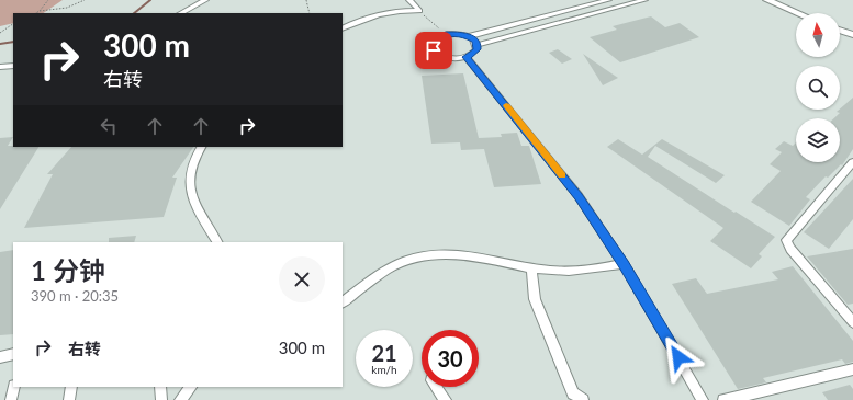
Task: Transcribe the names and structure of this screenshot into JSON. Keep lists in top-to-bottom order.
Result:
{
  "north": "top",
  "page": {
    "turn": ["300 m", "右转"],
    "heading": ["1 分钟", "390 m · 20:35"],
    "list": [
      {
        "name": "右转",
        "value": "300 m"
      }
    ],
    "speed": "21 km/h",
    "limit": "30"
  }
}
